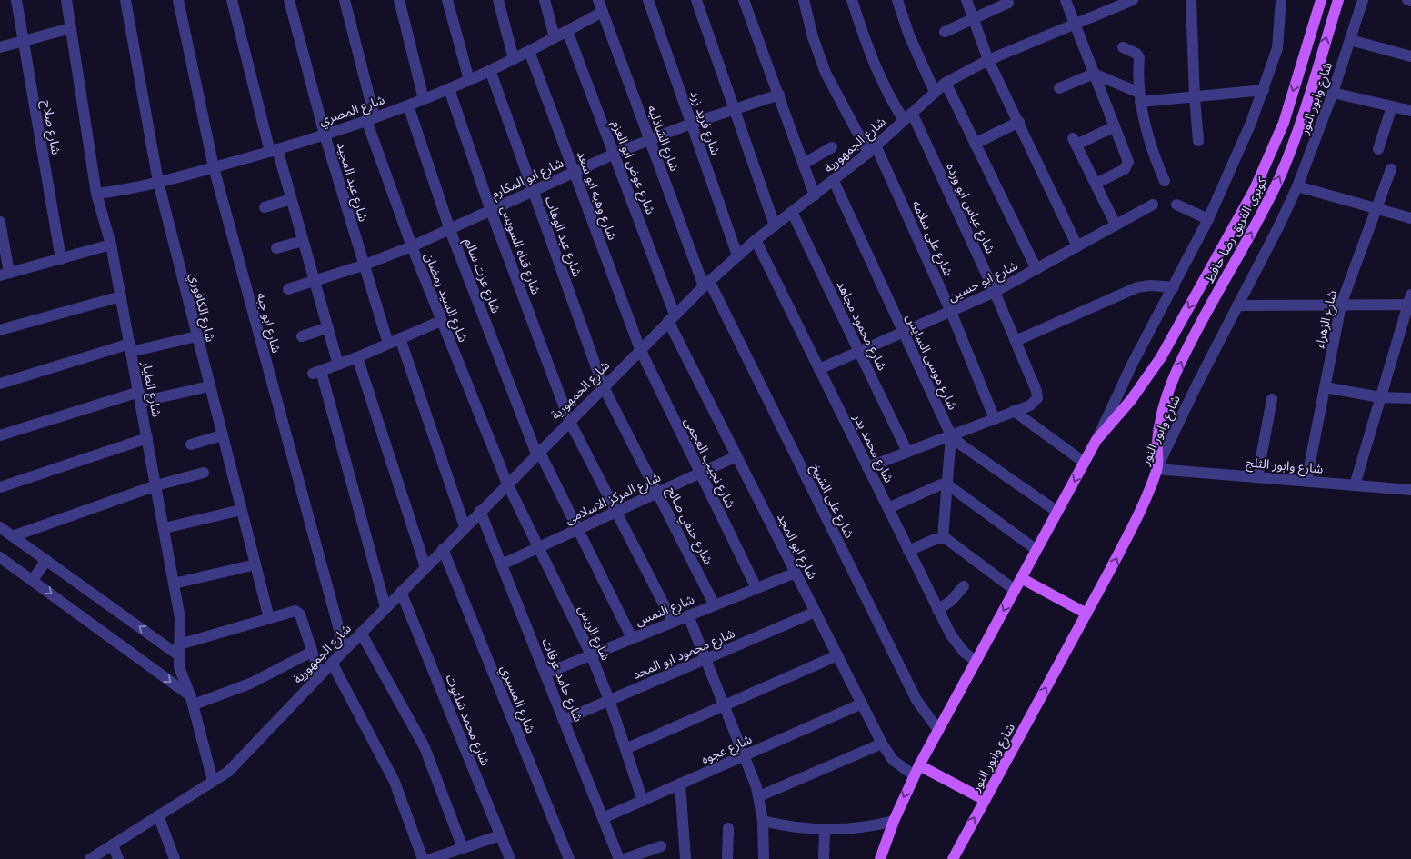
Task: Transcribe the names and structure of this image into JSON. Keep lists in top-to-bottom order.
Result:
{
  "streets": {
    "main road": ["شارع وابور النور", "كوبرى الفريق رضا حافظ"],
    "street": [
      "شارع المصري",
      "شارع فريد زرد",
      "شارع صلاح",
      "شارع الشاذليه",
      "شارع الجمهورية",
      "شارع عوض ابو العزم",
      "شارع ابو المكارم",
      "شارع عبد المجيد",
      "شارع وهبه ابو سعد",
      "شارع عباس ابو ورده",
      "شارع عبد الوهاب",
      "شارع على سلامه",
      "شارع قناه السويس",
      "شارع عزت سالم",
      "شارع ابو حسين",
      "شارع السيد رمضان",
      "شارع الكافوري",
      "شارع الزهراء",
      "شارع ابو جبه",
      "شارع محمود مجاهد",
      "شارع موسى السايس",
      "شارع الطيار",
      "شارع محمد بدر",
      "شارع نجيب العجمى",
      "شارع وابور الثلج",
      "شارع المركز الاسلامى",
      "شارع على الشيخ",
      "شارع حنفي صالح",
      "شارع ابو المجد",
      "شارع النمس",
      "شارع الريس",
      "شارع محمود ابو المجد",
      "شارع حامد عرفات",
      "شارع المسيري",
      "شارع محمد شلتوت",
      "شارع عجوه"
    ]
  },
  "crossings": [
    ["شارع وابور النور", "كوبرى الفريق رضا حافظ"],
    ["شارع وابور النور", "شارع وابور الثلج"],
    ["شارع المصري", "شارع الشاذليه"],
    ["شارع المصري", "شارع عوض ابو العزم"],
    ["شارع المصري", "شارع عبد المجيد"],
    ["شارع المصري", "شارع وهبه ابو سعد"],
    ["شارع المصري", "شارع عبد الوهاب"],
    ["شارع المصري", "شارع قناه السويس"],
    ["شارع المصري", "شارع عزت سالم"],
    ["شارع المصري", "شارع السيد رمضان"],
    ["شارع المصري", "شارع الكافوري"],
    ["شارع المصري", "شارع ابو جبه"],
    ["شارع المصري", "شارع الطيار"],
    ["شارع فريد زرد", "شارع الجمهورية"],
    ["شارع فريد زرد", "شارع ابو المكارم"],
    ["شارع الشاذليه", "شارع الجمهورية"],
    ["شارع الشاذليه", "شارع ابو المكارم"],
    ["شارع الشاذليه", "شارع على الشيخ"],
    ["شارع الجمهورية", "شارع عوض ابو العزم"],
    ["شارع الجمهورية", "شارع وهبه ابو سعد"],
    ["شارع الجمهورية", "شارع عباس ابو ورده"],
    ["شارع الجمهورية", "شارع عبد الوهاب"],
    ["شارع الجمهورية", "شارع على سلامه"],
    ["شارع الجمهورية", "شارع قناه السويس"],
    ["شارع الجمهورية", "شارع عزت سالم"],
    ["شارع الجمهورية", "شارع السيد رمضان"],
    ["شارع الجمهورية", "شارع ابو جبه"],
    ["شارع الجمهورية", "شارع محمود مجاهد"],
    ["شارع الجمهورية", "شارع موسى السايس"],
    ["شارع الجمهورية", "شارع الطيار"],
    ["شارع الجمهورية", "شارع محمد بدر"],
    ["شارع الجمهورية", "شارع نجيب العجمى"],
    ["شارع الجمهورية", "شارع على الشيخ"],
    ["شارع الجمهورية", "شارع حنفي صالح"],
    ["شارع الجمهورية", "شارع ابو المجد"],
    ["شارع الجمهورية", "شارع الريس"],
    ["شارع الجمهورية", "شارع حامد عرفات"],
    ["شارع الجمهورية", "شارع المسيري"],
    ["شارع الجمهورية", "شارع محمد شلتوت"],
    ["شارع عوض ابو العزم", "شارع ابو المكارم"],
    ["شارع عوض ابو العزم", "شارع ابو المجد"],
    ["شارع ابو المكارم", "شارع عبد المجيد"],
    ["شارع ابو المكارم", "شارع وهبه ابو سعد"],
    ["شارع ابو المكارم", "شارع عبد الوهاب"],
    ["شارع ابو المكارم", "شارع قناه السويس"],
    ["شارع ابو المكارم", "شارع عزت سالم"],
    ["شارع ابو المكارم", "شارع السيد رمضان"],
    ["شارع وهبه ابو سعد", "شارع نجيب العجمى"],
    ["شارع عباس ابو ورده", "شارع ابو حسين"],
    ["كوبرى الفريق رضا حافظ", "شارع وابور الثلج"],
    ["شارع عبد الوهاب", "شارع حنفي صالح"],
    ["شارع على سلامه", "شارع ابو حسين"],
    ["شارع قناه السويس", "شارع المركز الاسلامى"],
    ["شارع قناه السويس", "شارع النمس"],
    ["شارع عزت سالم", "شارع المركز الاسلامى"],
    ["شارع عزت سالم", "شارع النمس"],
    ["شارع ابو حسين", "شارع محمود مجاهد"],
    ["شارع ابو حسين", "شارع موسى السايس"],
    ["شارع ابو حسين", "شارع محمد بدر"],
    ["شارع السيد رمضان", "شارع الريس"],
    ["شارع الزهراء", "شارع وابور الثلج"],
    ["شارع نجيب العجمى", "شارع المركز الاسلامى"],
    ["شارع نجيب العجمى", "شارع النمس"],
    ["شارع المركز الاسلامى", "شارع حنفي صالح"],
    ["شارع المركز الاسلامى", "شارع ابو المجد"],
    ["شارع المركز الاسلامى", "شارع الريس"],
    ["شارع المركز الاسلامى", "شارع حامد عرفات"],
    ["شارع حنفي صالح", "شارع النمس"],
    ["شارع ابو المجد", "شارع النمس"],
    ["شارع ابو المجد", "شارع محمود ابو المجد"],
    ["شارع ابو المجد", "شارع عجوه"],
    ["شارع النمس", "شارع الريس"],
    ["شارع النمس", "شارع حامد عرفات"],
    ["شارع الريس", "شارع محمود ابو المجد"],
    ["شارع الريس", "شارع عجوه"],
    ["شارع محمود ابو المجد", "شارع حامد عرفات"],
    ["شارع حامد عرفات", "شارع عجوه"]
  ],
  "one_way": ["شارع وابور النور"]
}
